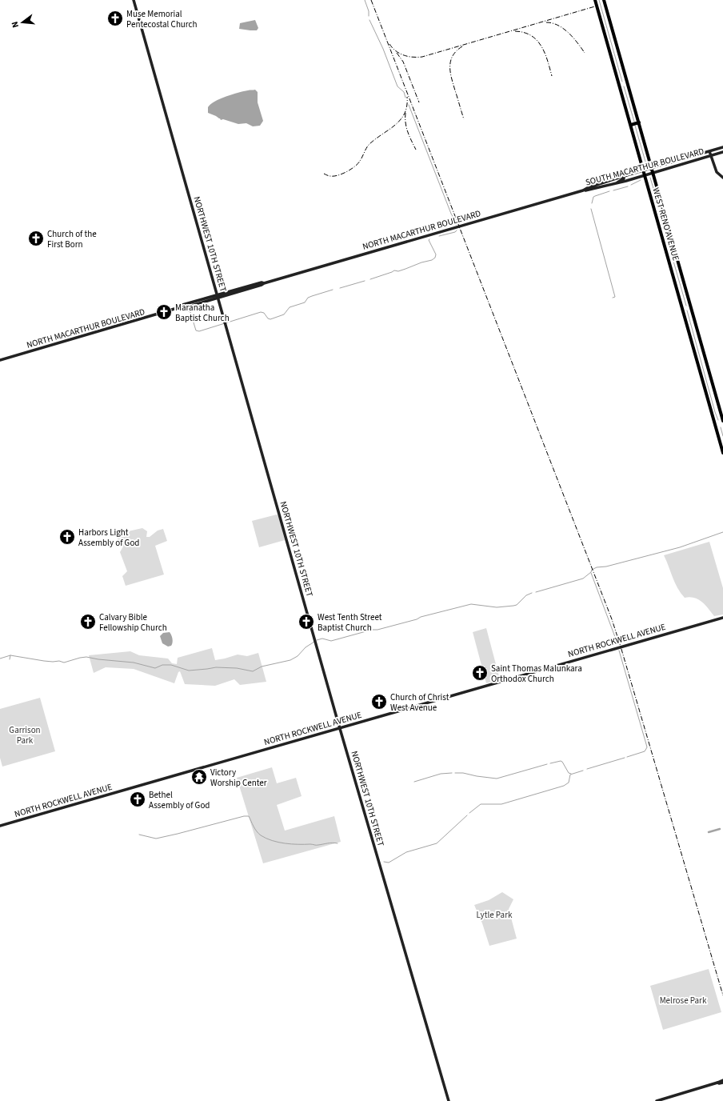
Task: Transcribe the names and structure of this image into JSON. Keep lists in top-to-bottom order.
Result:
{
  "streets": {
    "main road": [
      "SOUTH MACARTHUR BOULEVARD",
      "WEST RENO AVENUE",
      "NORTH MACARTHUR BOULEVARD",
      "NORTHWEST 10TH STREET",
      "NORTH ROCKWELL AVENUE"
    ]
  },
  "crossings": [
    ["SOUTH MACARTHUR BOULEVARD", "WEST RENO AVENUE"],
    ["SOUTH MACARTHUR BOULEVARD", "NORTH MACARTHUR BOULEVARD"],
    ["NORTH MACARTHUR BOULEVARD", "NORTHWEST 10TH STREET"],
    ["NORTHWEST 10TH STREET", "NORTH ROCKWELL AVENUE"]
  ],
  "parks": ["Garrison Park", "Lytle Park", "Melrose Park"],
  "places": {
    "church": [
      "Muse Memorial Pentecostal Church",
      "Church of the First Born",
      "Maranatha Baptist Church",
      "Harbors Light Assembly of God",
      "Calvary Bible Fellowship Church",
      "West Tenth Street Baptist Church",
      "Saint Thomas Malunkara Orthodox Church",
      "Church of Christ West Avenue",
      "Bethel Assembly of God"
    ],
    "temple": ["Victory Worship Center"]
  },
  "north": "left"
}
